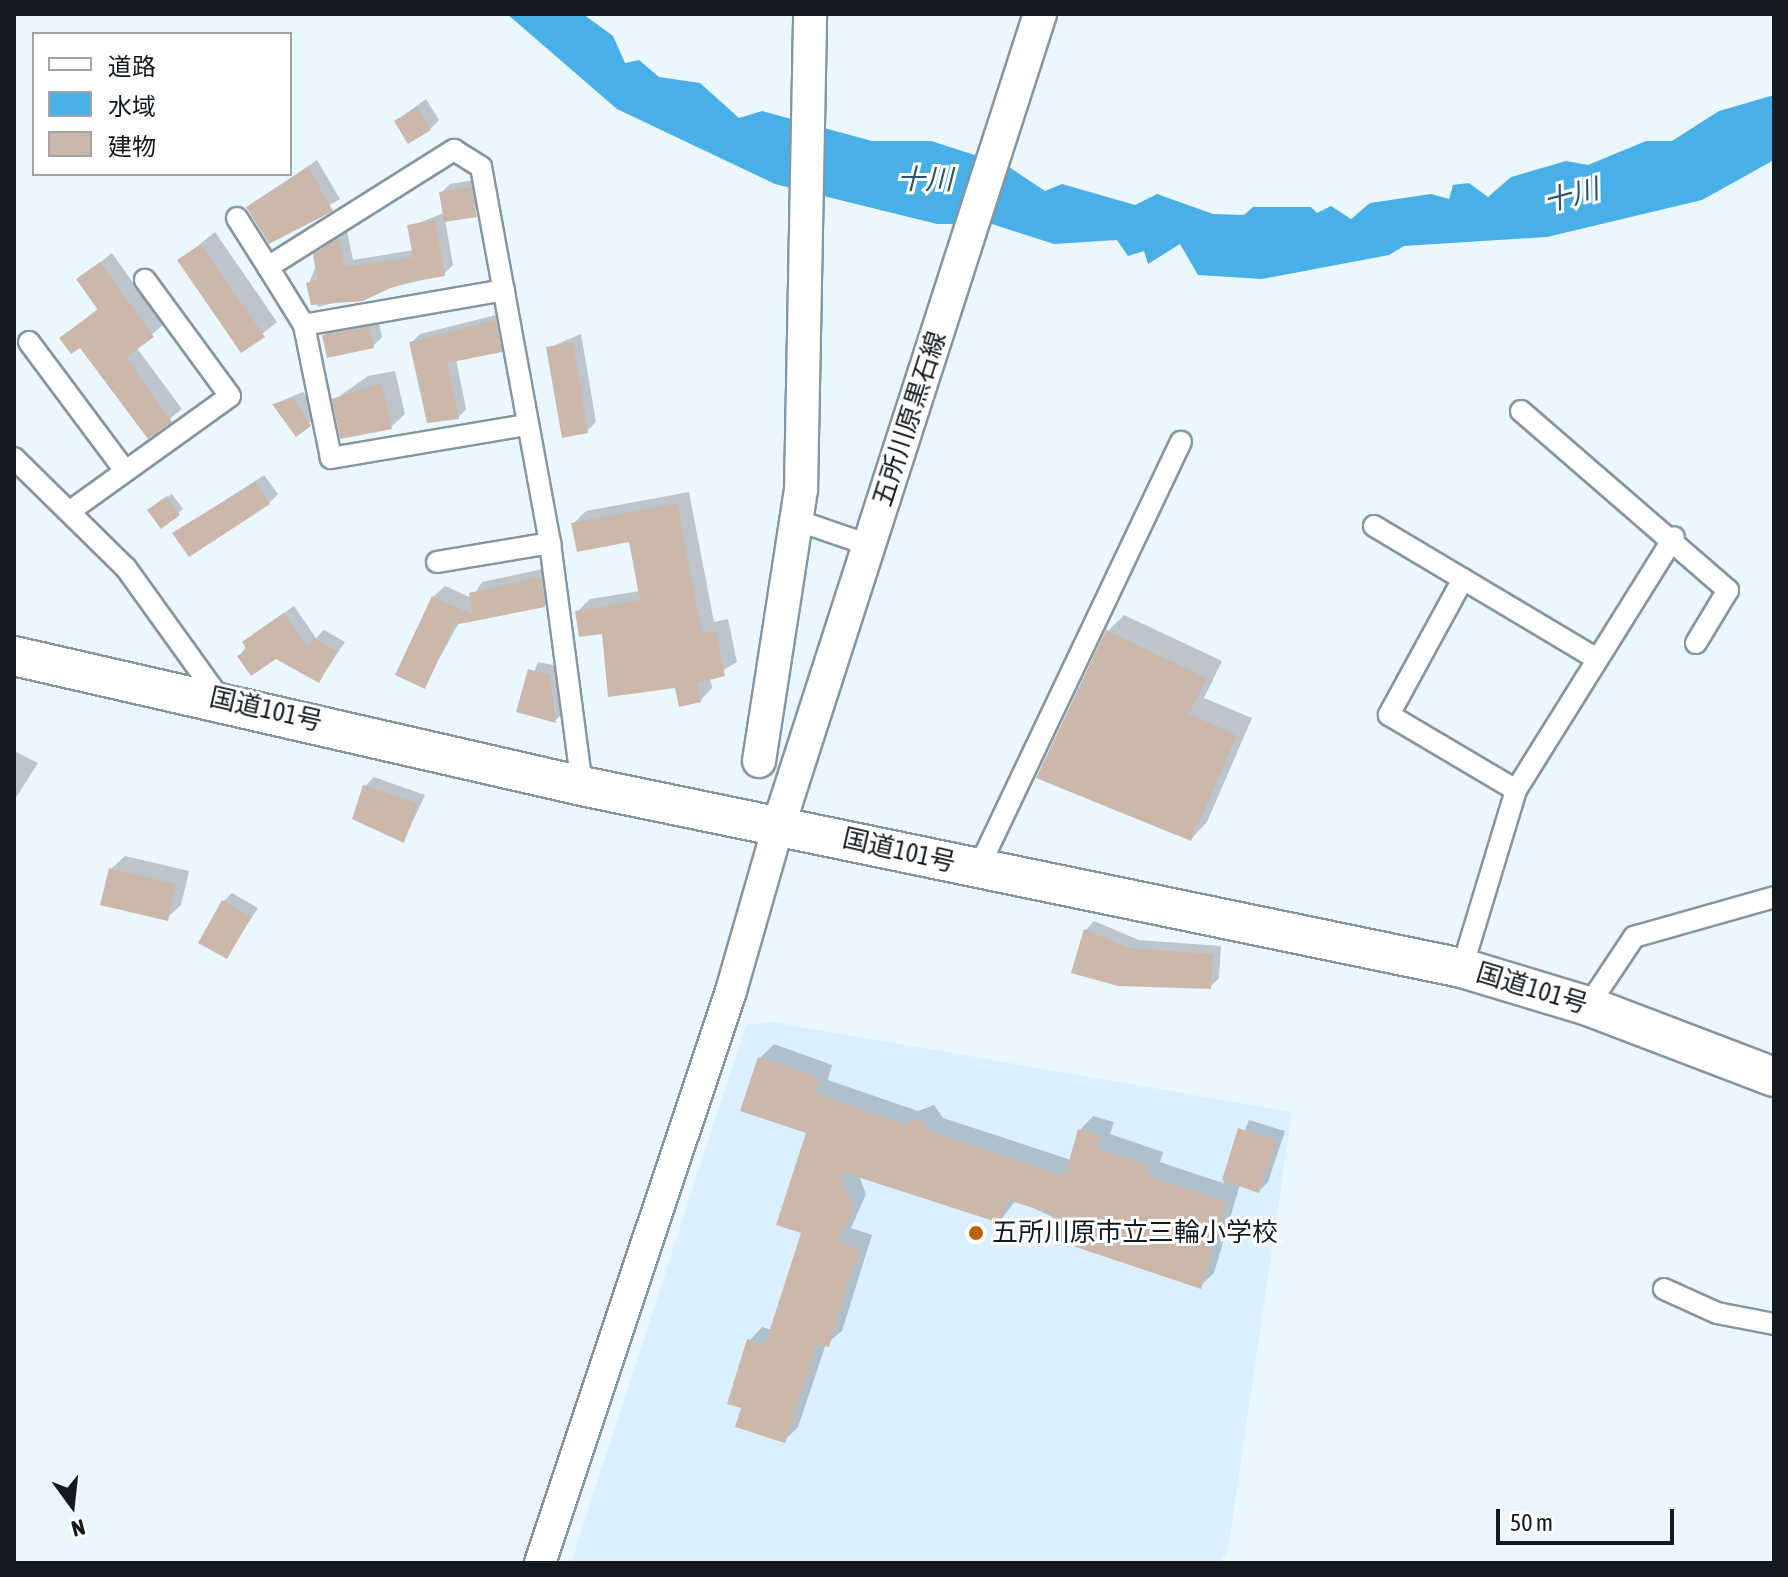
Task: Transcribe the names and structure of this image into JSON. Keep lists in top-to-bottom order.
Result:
{
  "streets": {
    "highway": ["国道101号"],
    "main road": ["五所川原黒石線"]
  },
  "crossings": [
    ["五所川原黒石線", "国道101号"]
  ],
  "water": ["十川"],
  "places": ["五所川原市立三輪小学校"],
  "legend": ["道路", "水域", "建物"],
  "scale_bar": "50 m",
  "north": "bottom"
}
